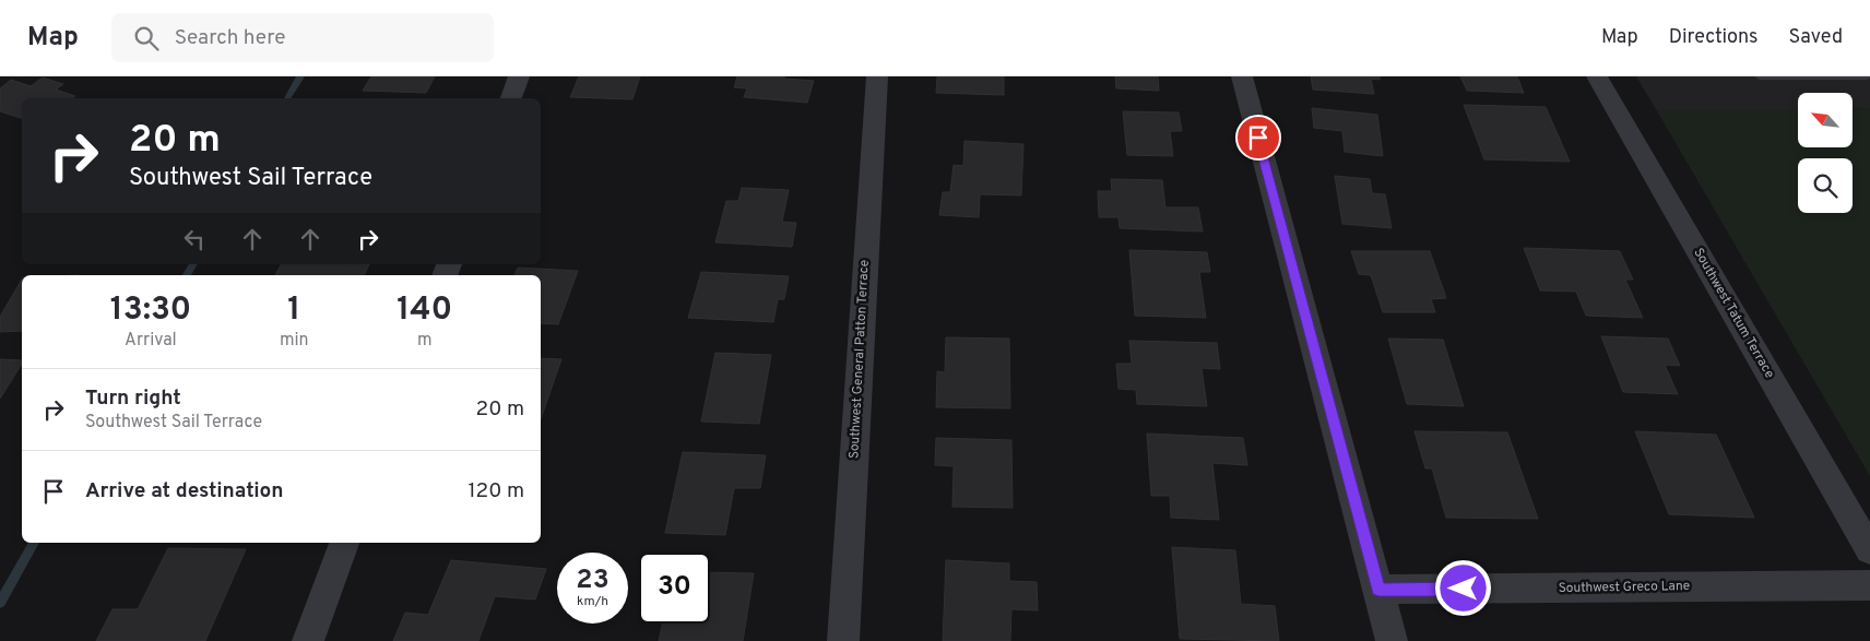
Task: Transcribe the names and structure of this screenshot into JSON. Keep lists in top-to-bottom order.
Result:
{
  "streets": {
    "street": ["Southwest Tatum Terrace", "Southwest General Patton Terrace", "Southwest Greco Lane"]
  },
  "north": "top left",
  "page": {
    "header": "Map",
    "search": "Search here",
    "nav": ["Map", "Directions", "Saved"],
    "turn": ["20 m", "Southwest Sail Terrace"],
    "eta": [
      "13:30",
      "Arrival",
      "1",
      "min",
      "140",
      "m"
    ],
    "list": [
      {
        "name": "Turn right",
        "note": "Southwest Sail Terrace",
        "value": "20 m"
      },
      {
        "name": "Arrive at destination",
        "value": "120 m"
      }
    ],
    "speed": "23 km/h",
    "limit": "30"
  }
}
